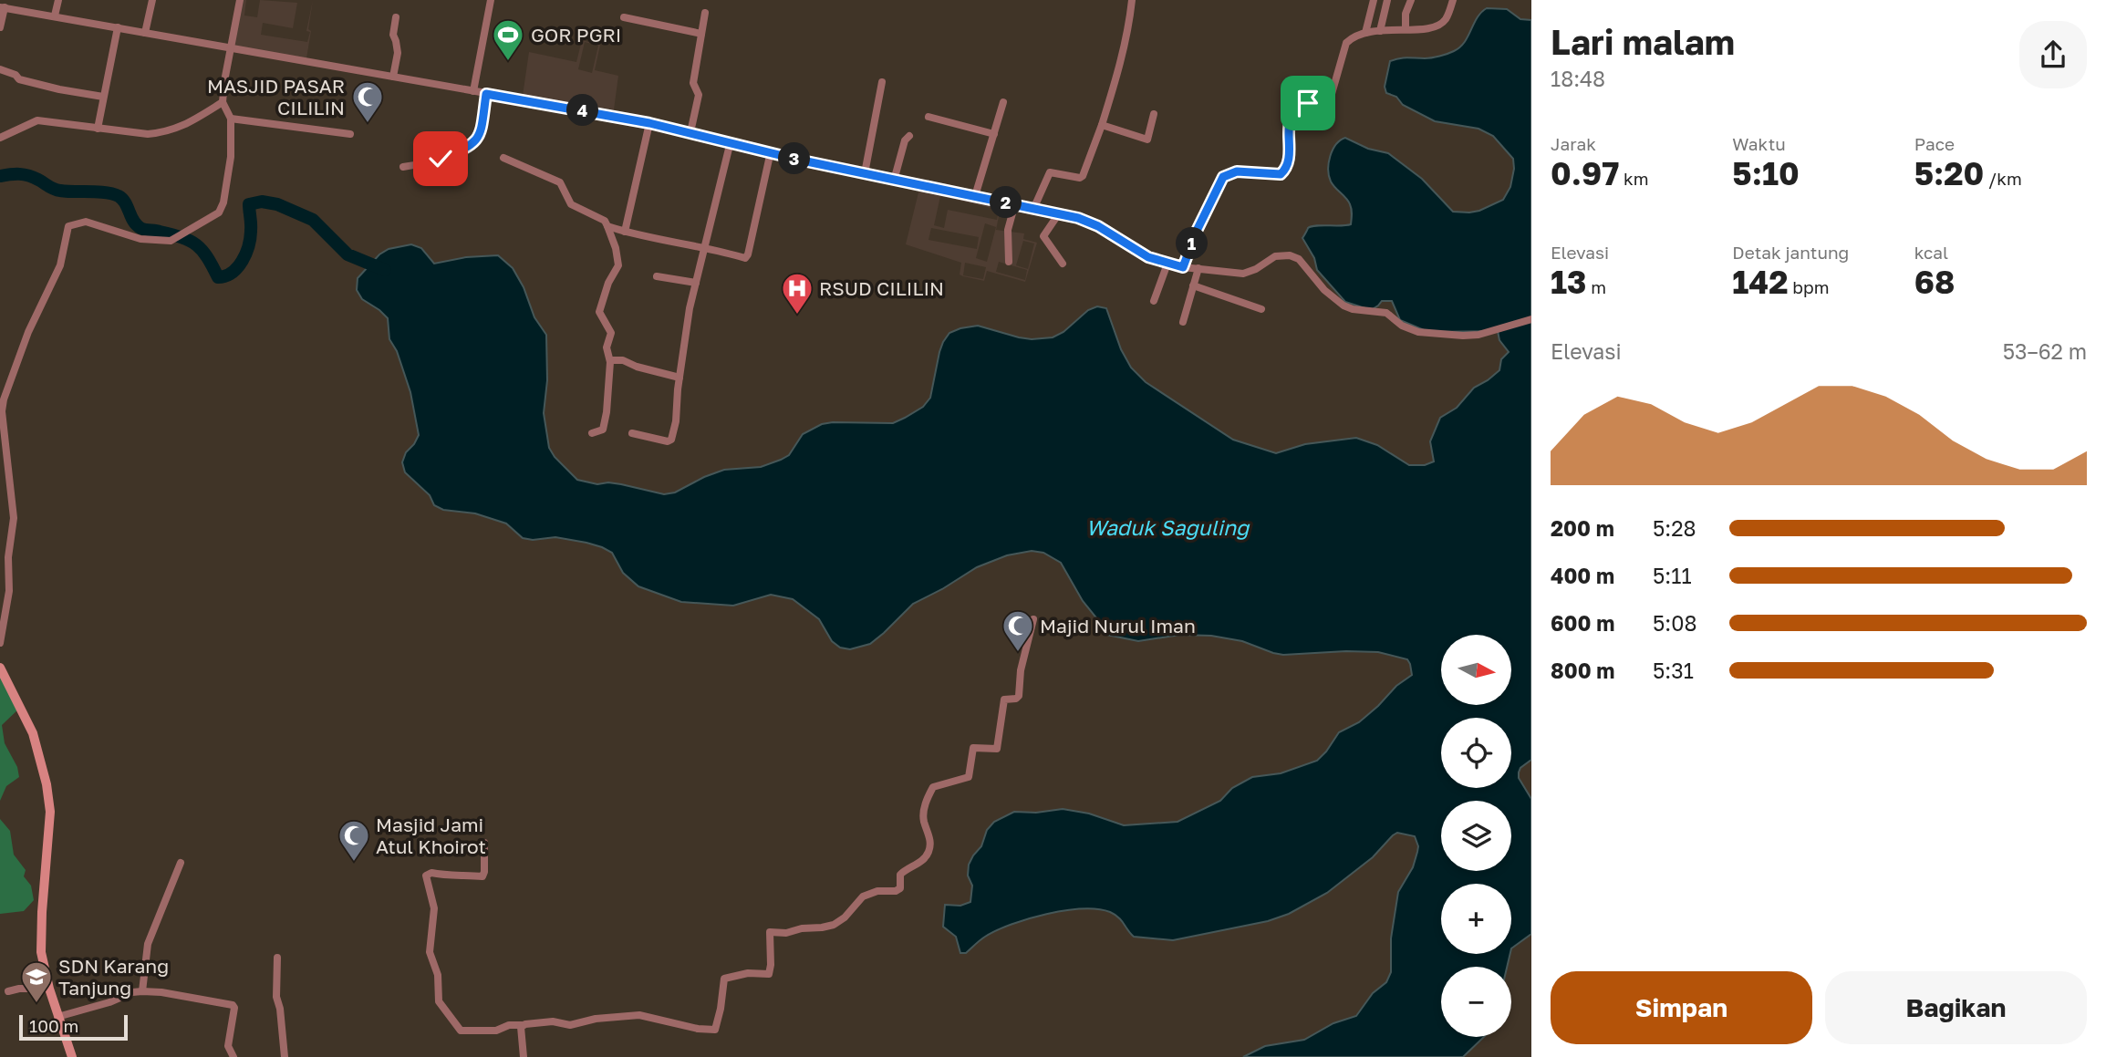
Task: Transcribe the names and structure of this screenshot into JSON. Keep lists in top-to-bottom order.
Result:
{
  "water": ["Waduk Saguling"],
  "places": {
    "sports": ["GOR PGRI"],
    "mosque": ["MASJID PASAR CILILIN", "Majid Nurul Iman", "Masjid Jami Atul Khoirot"],
    "hospital": ["RSUD CILILIN"],
    "school or university": ["SDN Karang Tanjung"]
  },
  "scale_bar": "100 m",
  "north": "right",
  "page": {
    "heading": ["Lari malam", "18:48"],
    "pins": [
      "4",
      "3",
      "2",
      "1"
    ],
    "stats": [
      ["Jarak", "0.97 km"],
      ["Waktu", "5:10"],
      ["Pace", "5:20 /km"],
      ["Elevasi", "13 m"],
      ["Detak jantung", "142 bpm"],
      ["kcal", "68"]
    ],
    "chart": ["Elevasi", "53–62 m"],
    "list": [
      {
        "name": "200 m",
        "note": "5:28"
      },
      {
        "name": "400 m",
        "note": "5:11"
      },
      {
        "name": "600 m",
        "note": "5:08"
      },
      {
        "name": "800 m",
        "note": "5:31"
      }
    ],
    "map_buttons": ["+", "−"],
    "buttons": ["Simpan", "Bagikan"],
    "scale": "100 m"
  }
}
